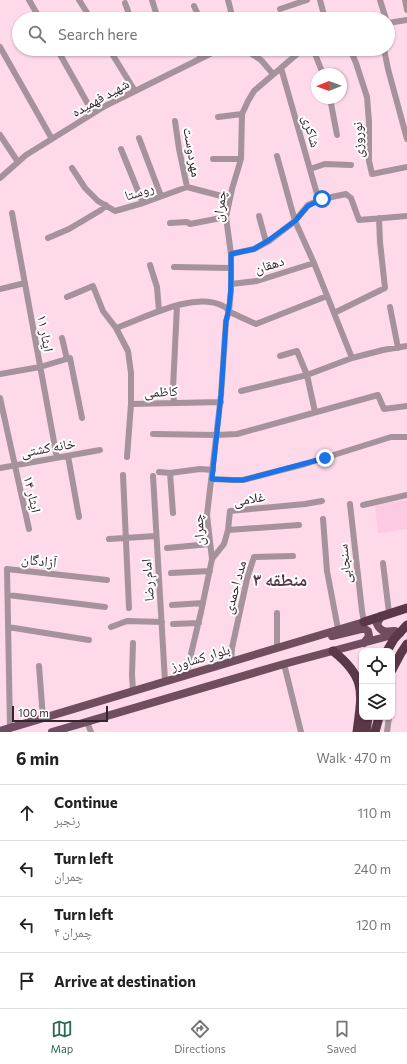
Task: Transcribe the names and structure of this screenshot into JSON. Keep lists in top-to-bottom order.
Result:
{
  "streets": {
    "highway": ["بلوار کشاورز"],
    "street": [
      "شهید فهمیده",
      "شاکری",
      "نوروزی",
      "مهردوست",
      "روستا",
      "چمران",
      "دهقان",
      "ایثار ۱۱",
      "کاظمی",
      "خانه کشتی",
      "ایثار ۱۴",
      "غلامی",
      "آزادگان",
      "سنجابی",
      "امام رضا",
      "مدد احمدی"
    ]
  },
  "crossings": [
    ["شاکری", "چمران"],
    ["مهردوست", "روستا"],
    ["چمران", "دهقان"],
    ["چمران", "کاظمی"],
    ["چمران", "غلامی"],
    ["چمران", "بلوار کشاورز"],
    ["ایثار ۱۱", "خانه کشتی"],
    ["خانه کشتی", "ایثار ۱۴"],
    ["آزادگان", "بلوار کشاورز"],
    ["سنجابی", "بلوار کشاورز"],
    ["امام رضا", "بلوار کشاورز"],
    ["مدد احمدی", "بلوار کشاورز"]
  ],
  "districts": ["منطقه ۳"],
  "scale_bar": "100 m",
  "north": "left",
  "page": {
    "search": "Search here",
    "scale": "100 m",
    "heading": ["6 min", "Walk · 470 m"],
    "list": [
      ["Continue", "رنجبر", "110 m"],
      ["Turn left", "چمران", "240 m"],
      ["Turn left", "چمران ۴", "120 m"],
      "Arrive at destination"
    ],
    "nav": ["Map", "Directions", "Saved"]
  }
}
